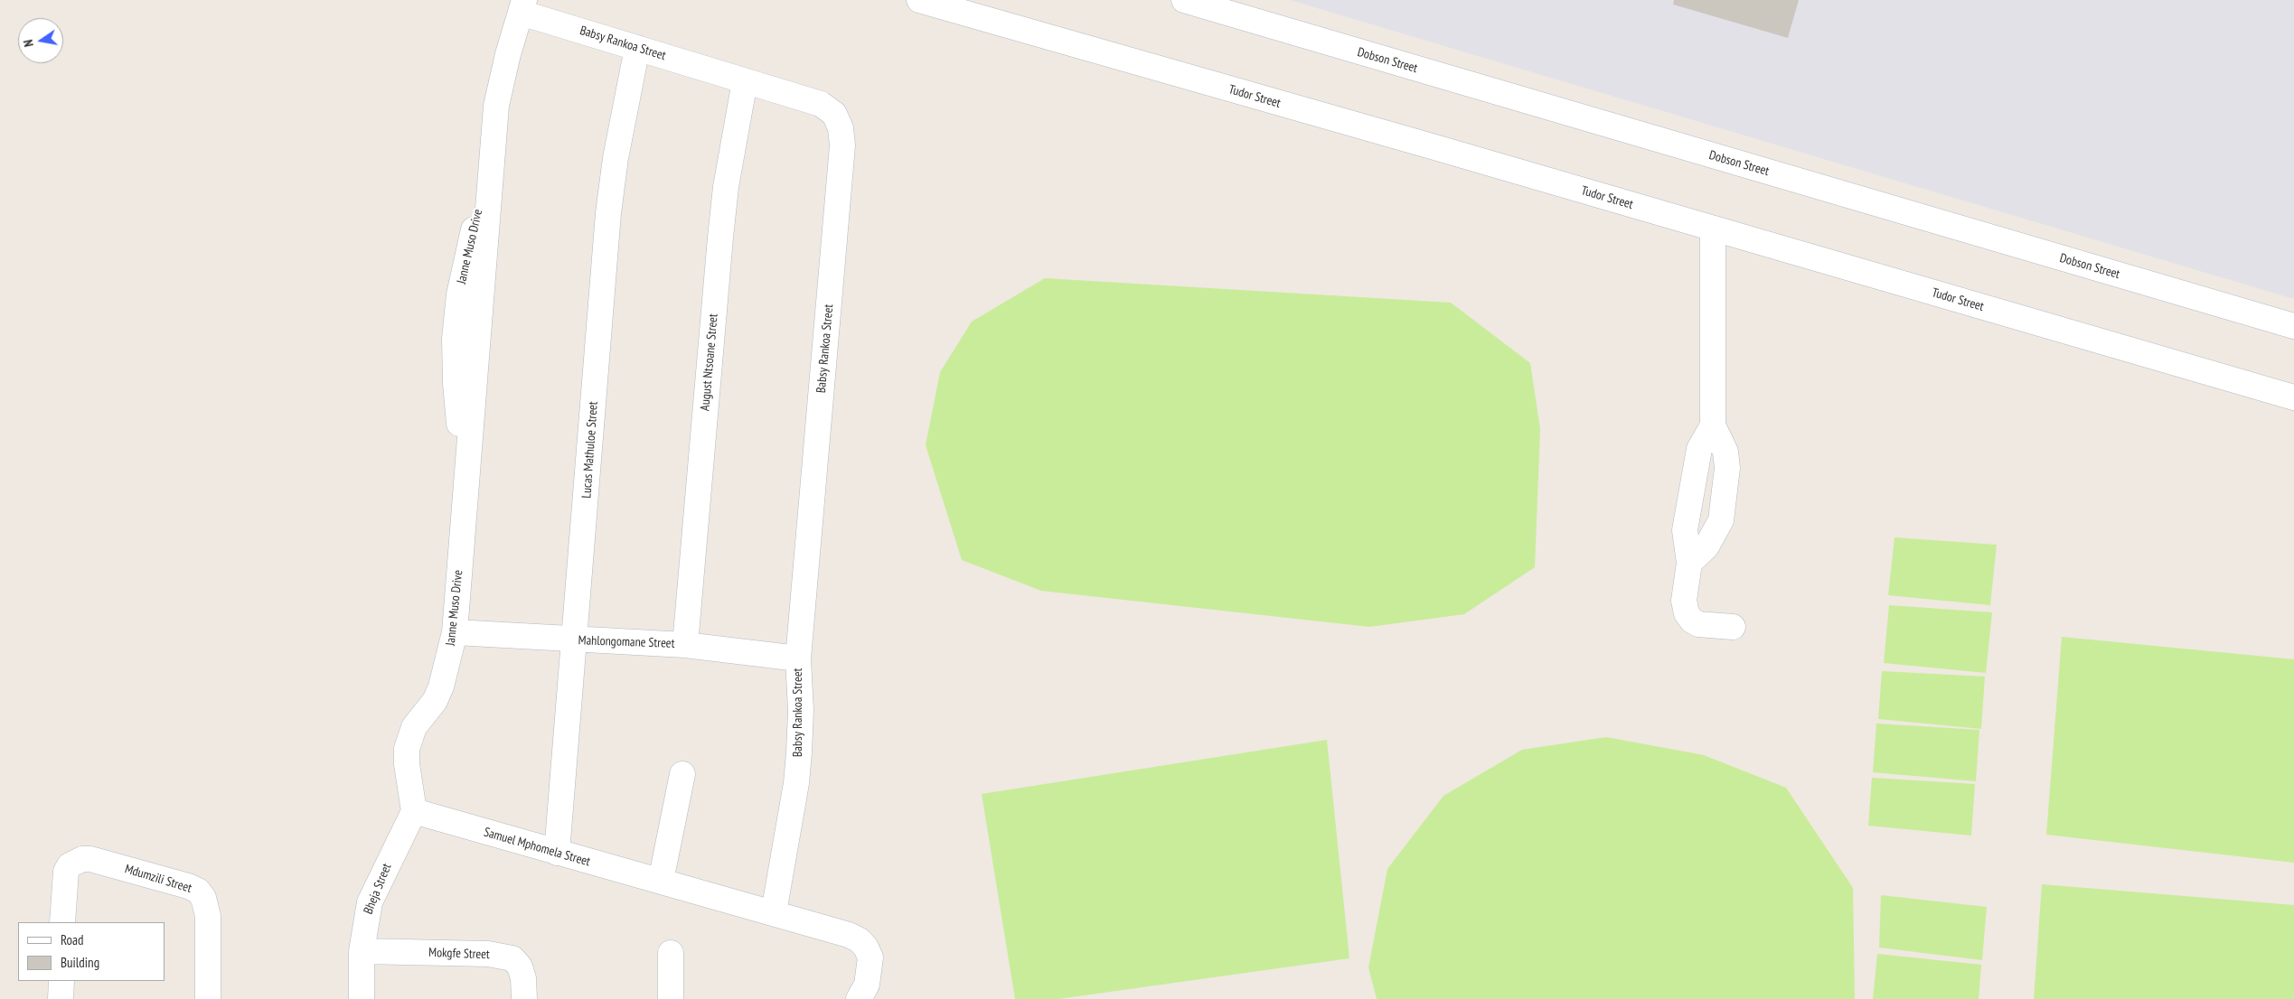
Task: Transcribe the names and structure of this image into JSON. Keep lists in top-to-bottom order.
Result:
{
  "streets": {
    "street": [
      "Babsy Rankoa Street",
      "Dobson Street",
      "Tudor Street",
      "Janne Muso Drive",
      "August Ntsoane Street",
      "Lucas Mathuloe Street",
      "Mahlongomane Street",
      "Samuel Mphomela Street",
      "Mdumzili Street",
      "Bheja Street",
      "Mokgfe Street"
    ]
  },
  "crossings": [
    ["Babsy Rankoa Street", "Janne Muso Drive"],
    ["Babsy Rankoa Street", "August Ntsoane Street"],
    ["Babsy Rankoa Street", "Lucas Mathuloe Street"],
    ["Babsy Rankoa Street", "Mahlongomane Street"],
    ["Babsy Rankoa Street", "Samuel Mphomela Street"],
    ["Janne Muso Drive", "Mahlongomane Street"],
    ["Janne Muso Drive", "Samuel Mphomela Street"],
    ["Janne Muso Drive", "Bheja Street"],
    ["August Ntsoane Street", "Mahlongomane Street"],
    ["Lucas Mathuloe Street", "Mahlongomane Street"],
    ["Lucas Mathuloe Street", "Samuel Mphomela Street"],
    ["Samuel Mphomela Street", "Bheja Street"],
    ["Bheja Street", "Mokgfe Street"]
  ],
  "legend": ["Road", "Building"],
  "north": "left"
}
